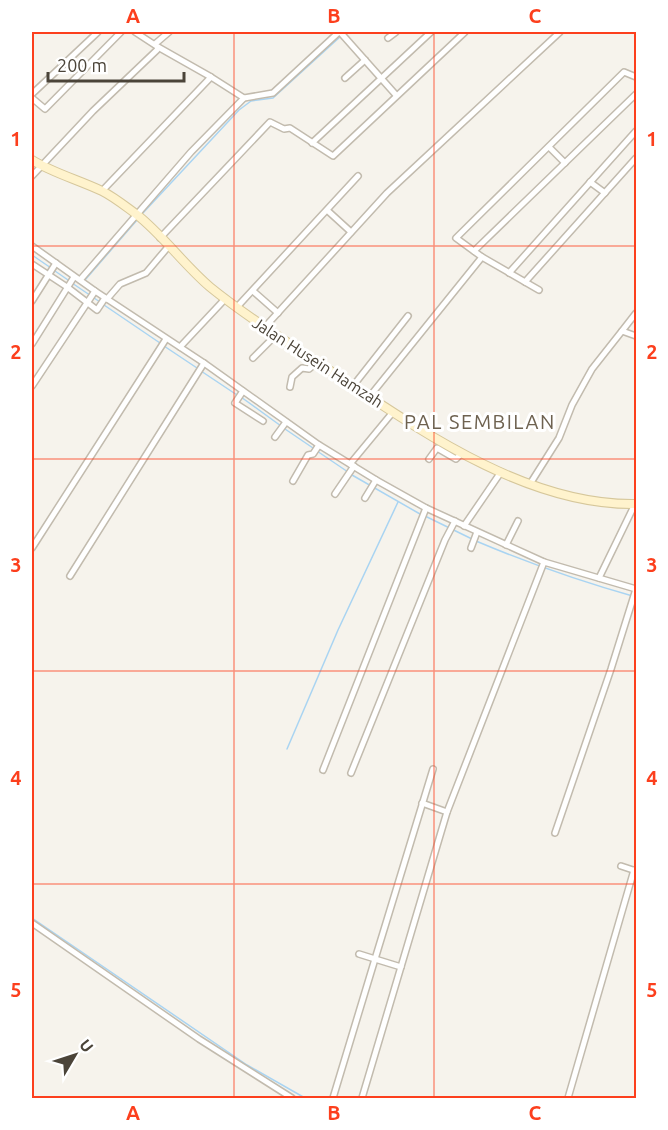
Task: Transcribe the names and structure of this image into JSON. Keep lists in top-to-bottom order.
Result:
{
  "streets": {
    "street": ["Jalan Husein Hamzah"]
  },
  "districts": ["PAL SEMBILAN"],
  "scale_bar": "200 m",
  "north": "top right",
  "grid": {
    "columns": ["A", "B", "C"],
    "rows": [
      "1",
      "2",
      "3",
      "4",
      "5"
    ]
  }
}
